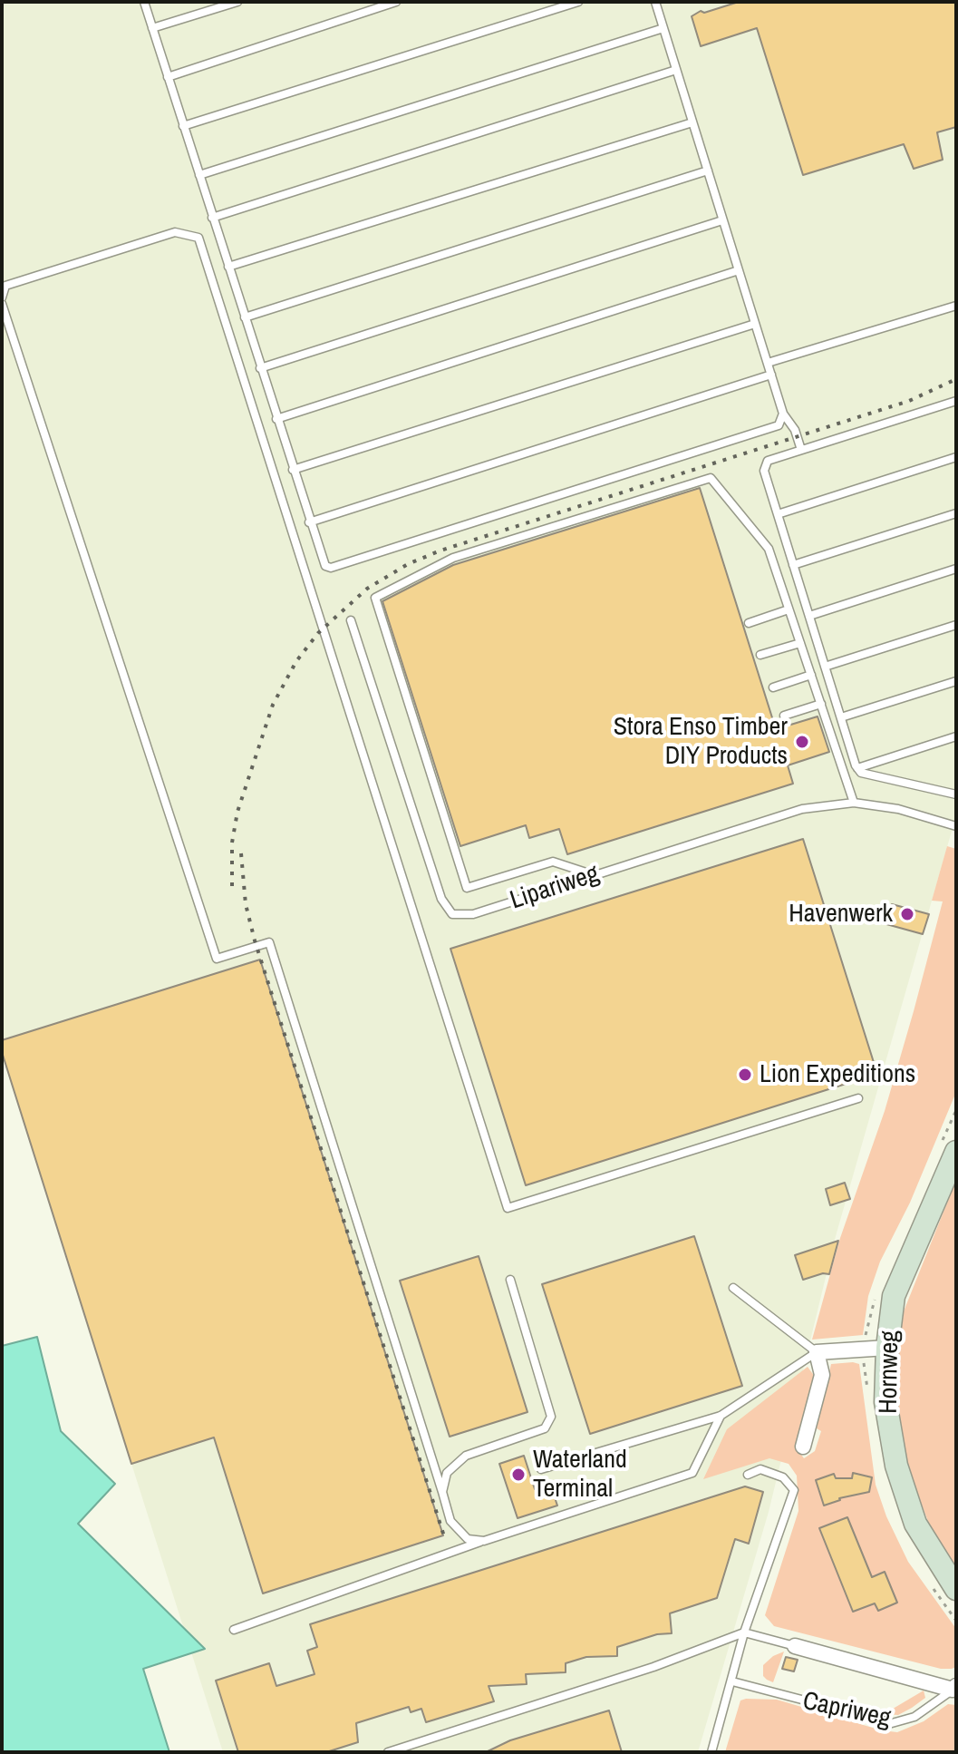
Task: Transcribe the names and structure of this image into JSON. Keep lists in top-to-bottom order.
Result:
{
  "streets": {
    "street": ["Hornweg", "Capriweg"],
    "lane": ["Lipariweg"]
  },
  "places": [
    "Stora Enso Timber DIY Products",
    "Havenwerk",
    "Lion Expeditions",
    "Waterland Terminal"
  ]
}
